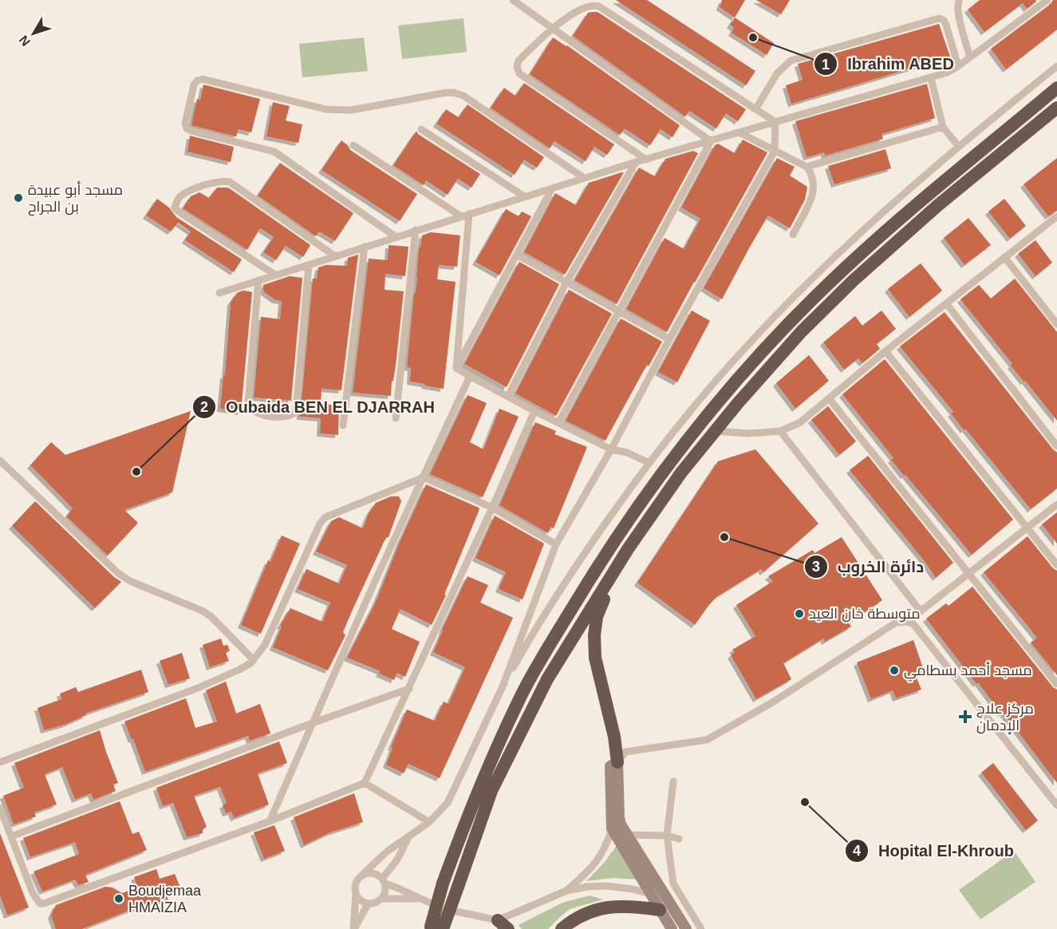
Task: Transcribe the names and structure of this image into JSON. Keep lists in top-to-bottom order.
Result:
{
  "places": {
    "other": [
      "Ibrahim ABED",
      "مسجد أبو عبيدة بن الجراح",
      "Oubaida BEN EL DJARRAH",
      "دائرة الخروب",
      "متوسطة خان العيد",
      "مسجد أحمد بسطامي",
      "Hopital El-Khroub",
      "Boudjemaa HMAIZIA"
    ],
    "health": ["مركز علاج الإدمان"]
  },
  "north": "bottom left"
}
